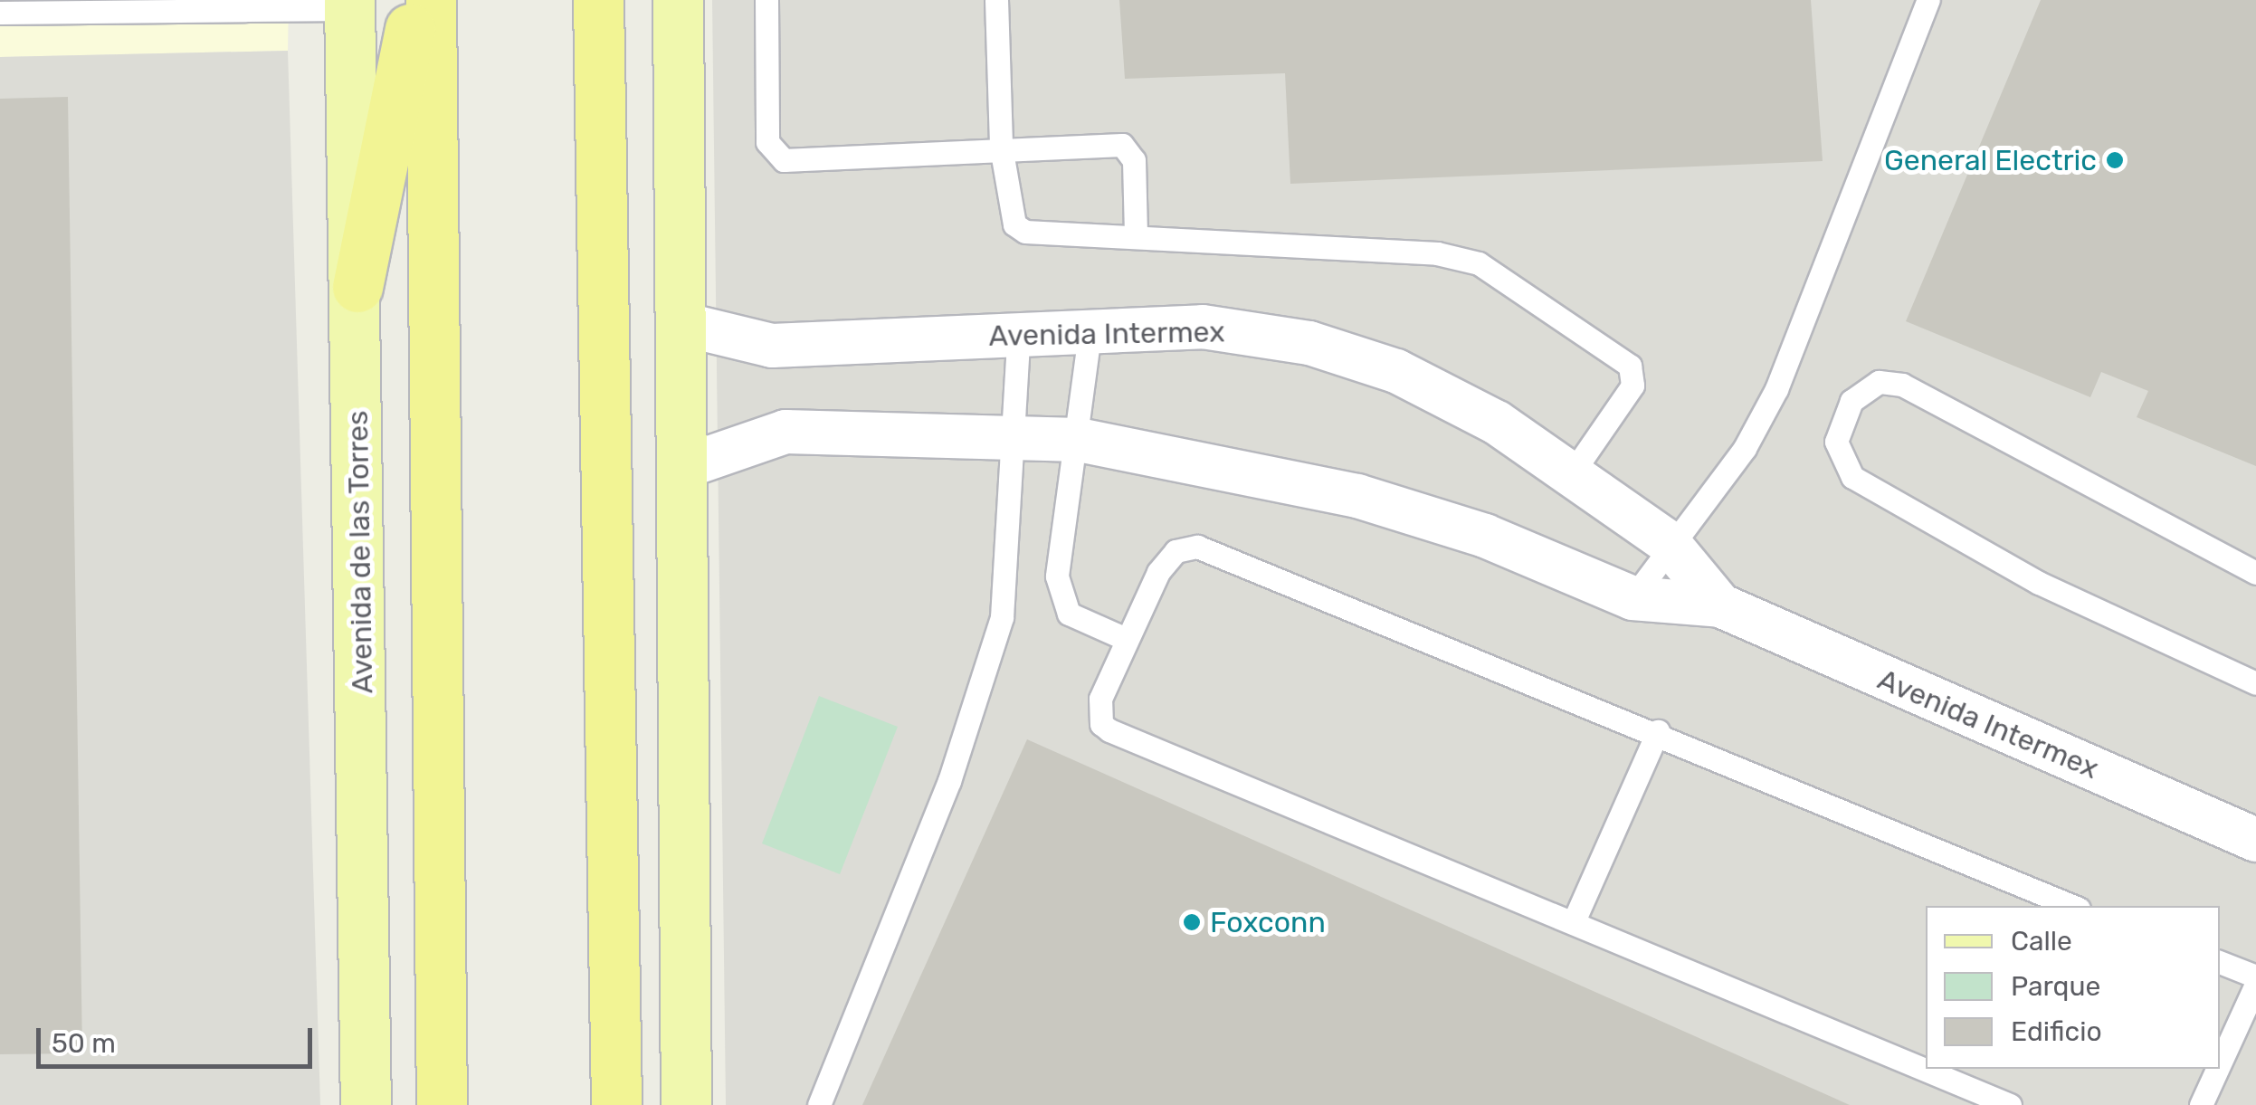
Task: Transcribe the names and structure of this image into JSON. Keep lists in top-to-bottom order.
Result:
{
  "streets": {
    "main road": ["Avenida de las Torres"],
    "street": ["Avenida Intermex"]
  },
  "places": ["General Electric", "Foxconn"],
  "legend": ["Calle", "Parque", "Edificio"],
  "scale_bar": "50 m"
}
